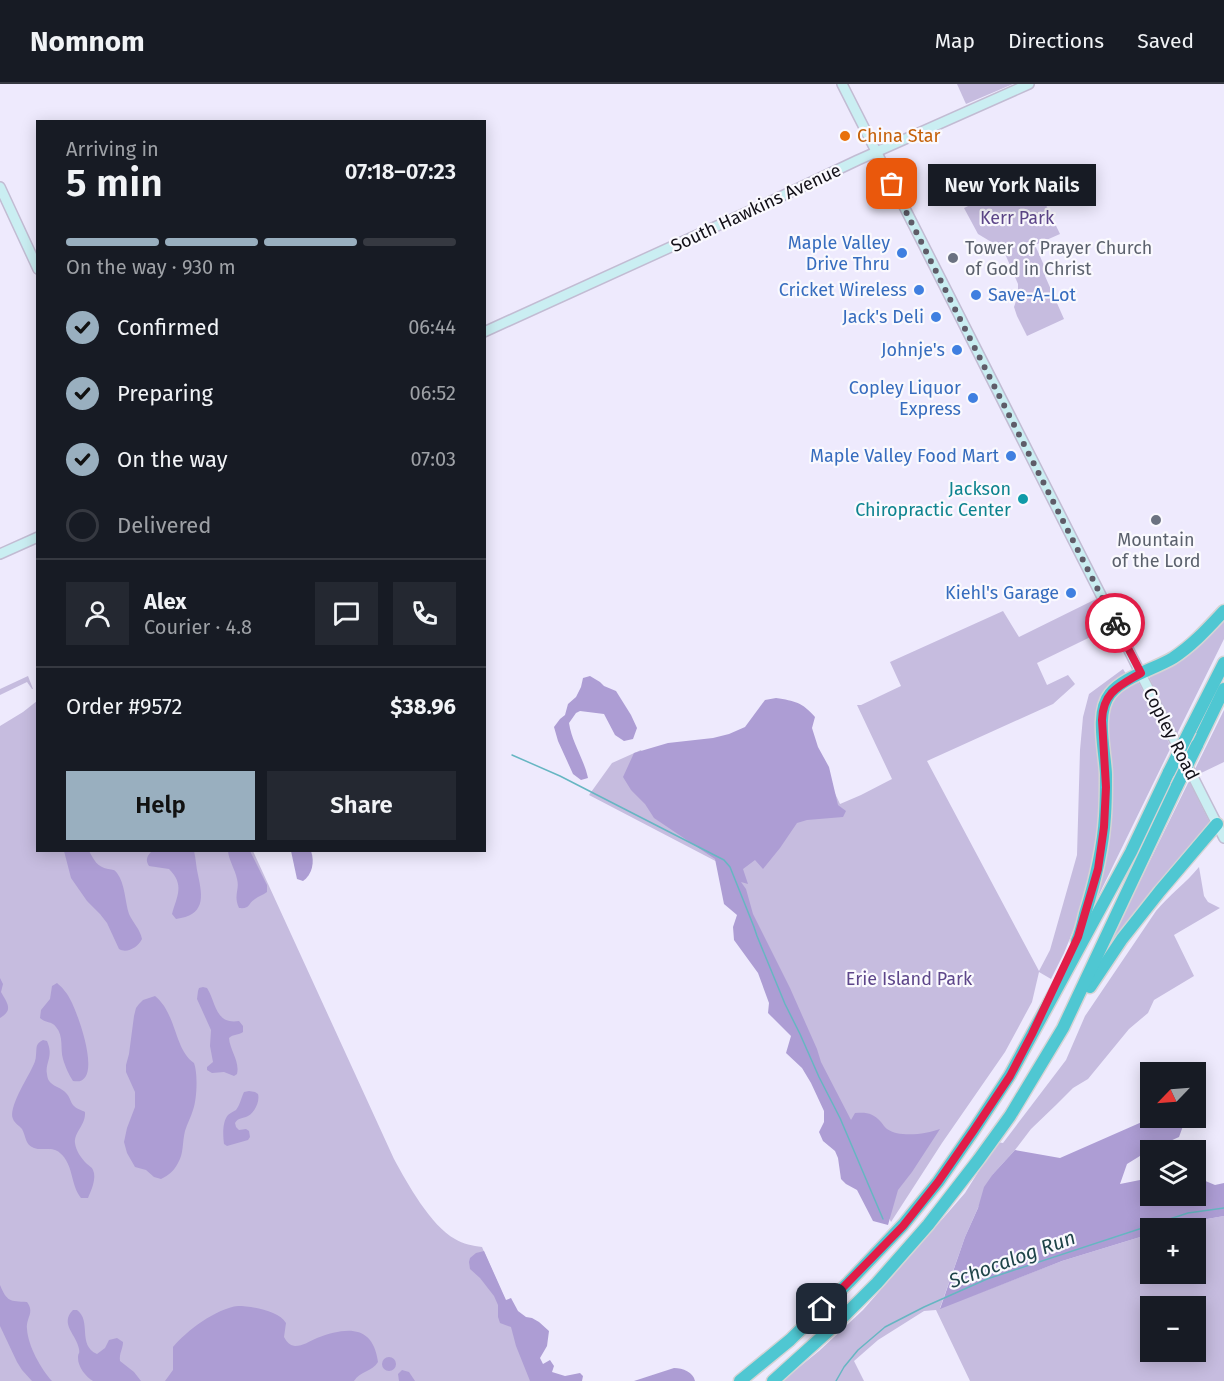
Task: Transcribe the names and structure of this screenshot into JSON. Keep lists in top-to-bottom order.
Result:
{
  "streets": {
    "main road": ["South Hawkins Avenue", "Copley Road"]
  },
  "crossings": [
    ["South Hawkins Avenue", "Copley Road"]
  ],
  "water": ["Schocalog Run"],
  "parks": ["Kerr Park", "Erie Island Park"],
  "places": [
    "China Star",
    "New York Nails",
    "Maple Valley Drive Thru",
    "Tower of Prayer Church of God in Christ",
    "Cricket Wireless",
    "Save-A-Lot",
    "Jack's Deli",
    "Johnje's",
    "Copley Liquor Express",
    "Maple Valley Food Mart",
    "Jackson Chiropractic Center",
    "Mountain of the Lord",
    "Kiehl's Garage"
  ],
  "north": "bottom left",
  "page": {
    "header": "Nomnom",
    "nav": ["Map", "Directions", "Saved"],
    "heading": ["5 min", "Arriving in", "07:18–07:23"],
    "panel": [
      "Alex",
      "Courier · 4.8",
      "Order #9572",
      "$38.96"
    ],
    "bubble": "New York Nails",
    "bar": "On the way · 930 m",
    "list": [
      ["Confirmed", "06:44"],
      ["Preparing", "06:52"],
      ["On the way", "07:03"],
      "Delivered"
    ],
    "buttons": ["Help", "Share"],
    "map_buttons": ["+", "−"]
  }
}
